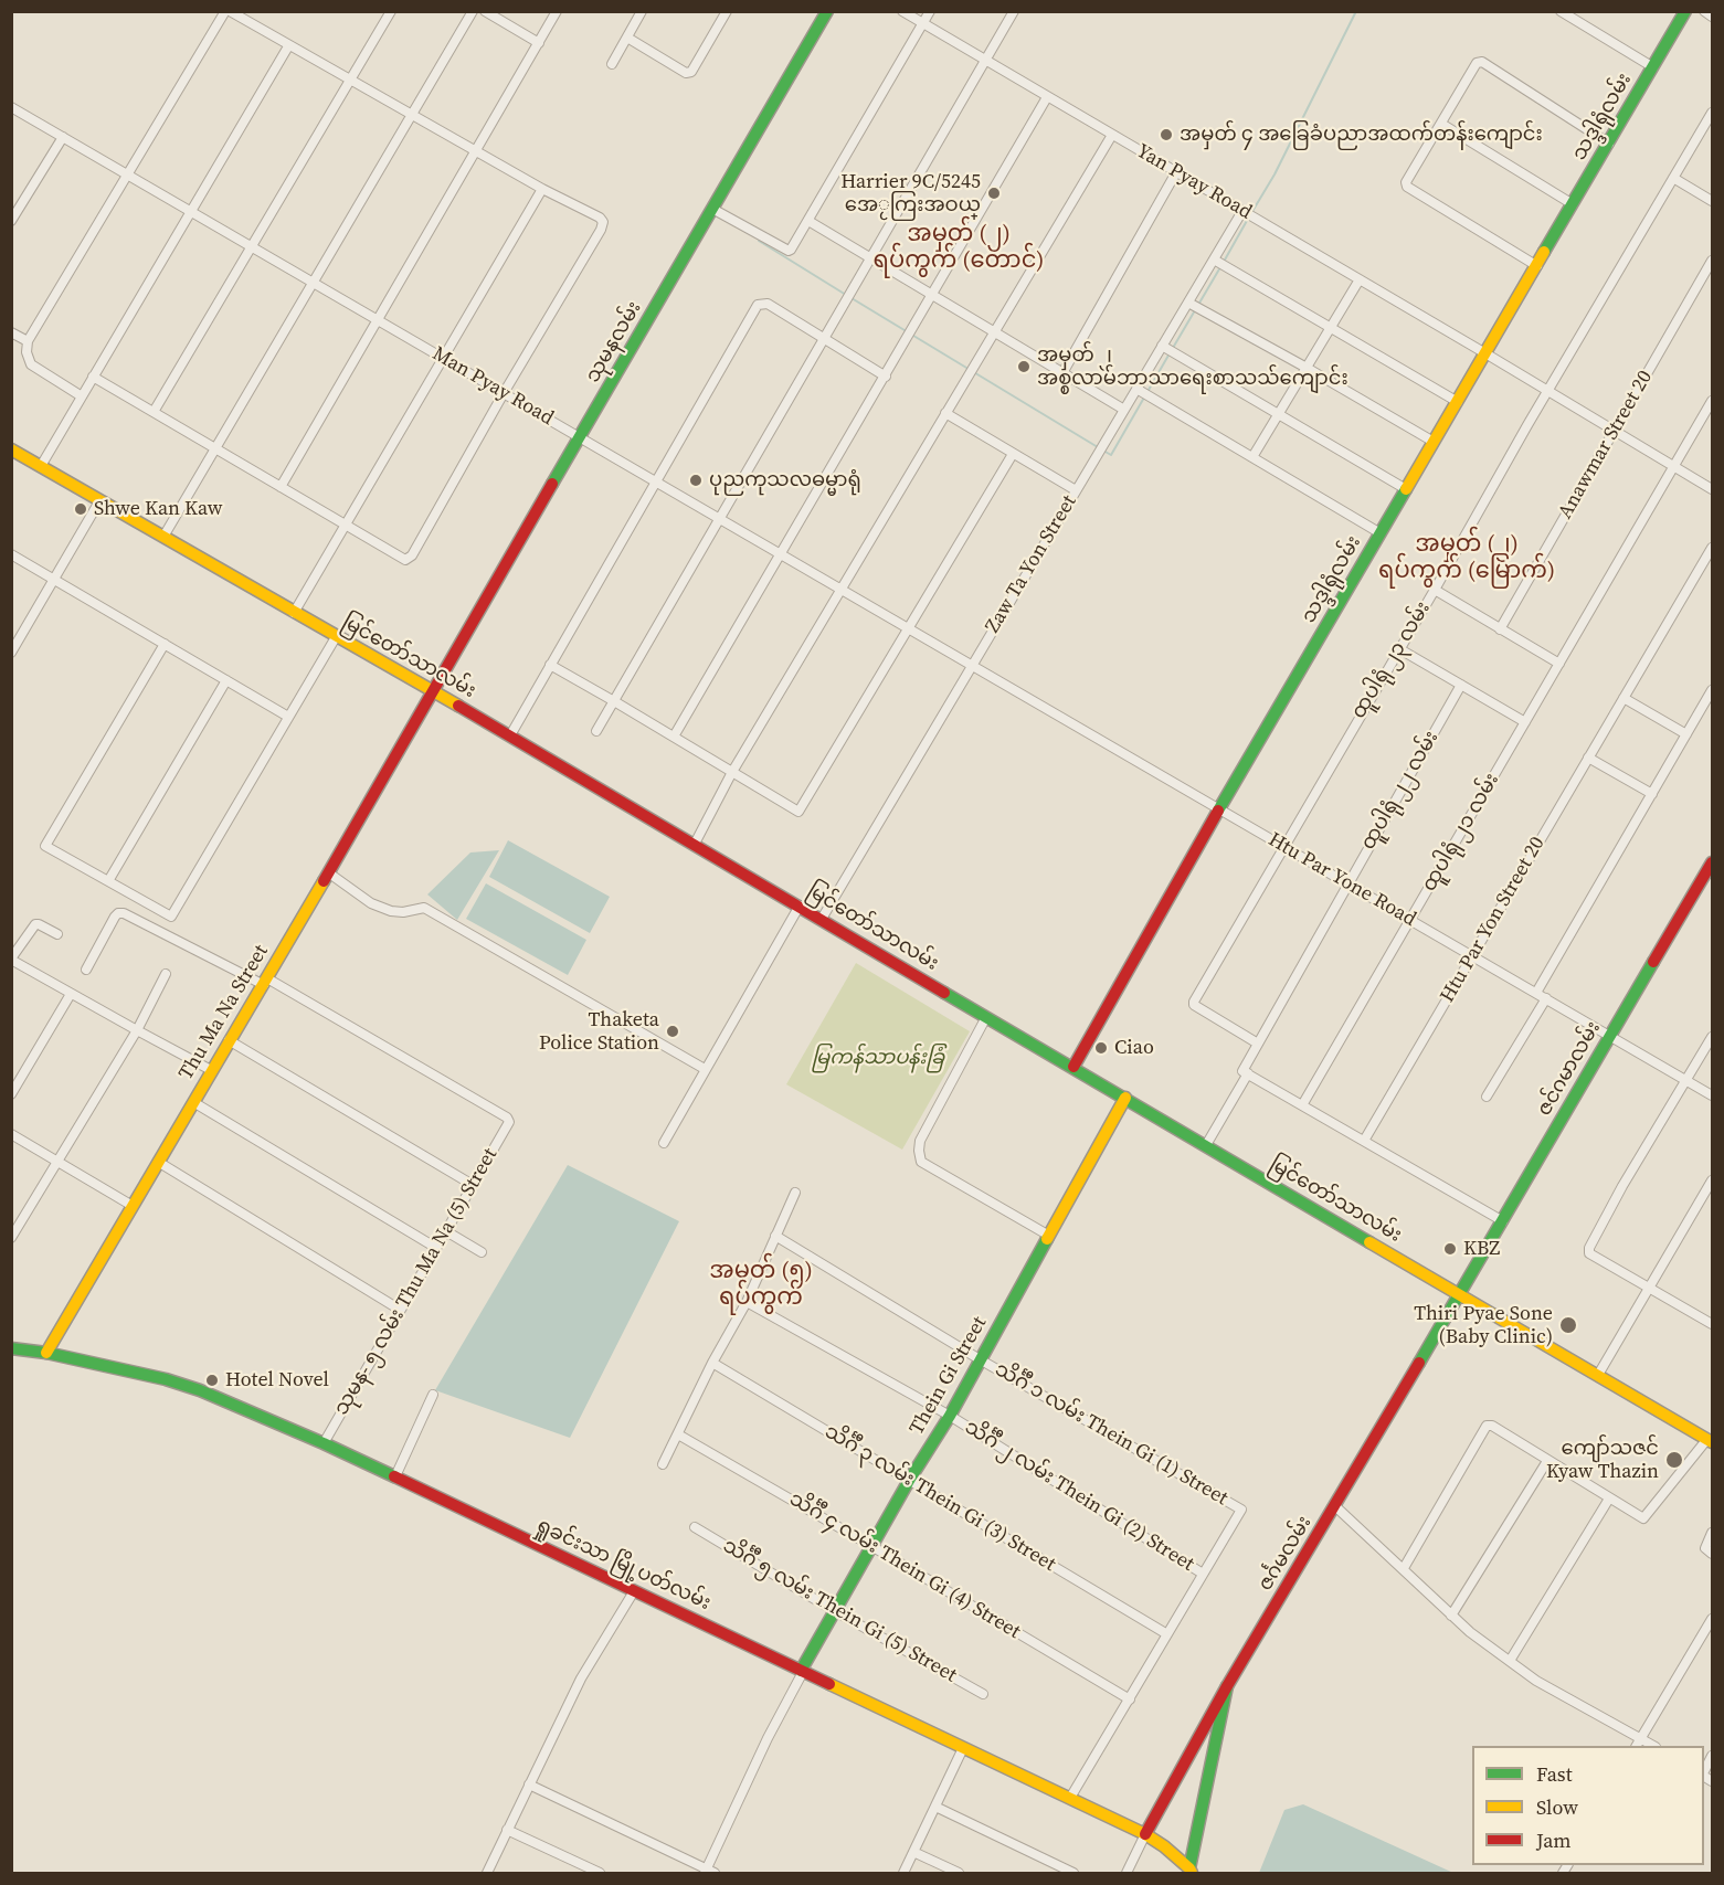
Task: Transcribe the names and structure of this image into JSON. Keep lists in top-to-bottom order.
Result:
{
  "streets": {
    "street": [
      "သဒ္ဒါရုံလမ်း",
      "Yan Pyay Road",
      "သုမနလမ်း",
      "Man Pyay Road",
      "Anawmar Street 20",
      "Zaw Ta Yon Street",
      "မြင်တော်သာလမ်း",
      "ထူပါရုံ ၂၃ လမ်း",
      "ထူပါရုံ ၂၂ လမ်း",
      "ထူပါရုံ ၂၁ လမ်း",
      "Htu Par Yone Road",
      "Htu Par Yon Street 20",
      "Thu Ma Na Street",
      "ဇင်ဂမာလမ်း",
      "သုမန- ၅ လမ်း Thu Ma Na (5) Street",
      "Thein Gi Street",
      "သိင်္ဂီ ၁ လမ်း Thein Gi (1) Street",
      "သိင်္ဂီ ၂ လမ်း Thein Gi (2) Street",
      "သိင်္ဂီ ၃ လမ်း Thein Gi (3) Street",
      "ဇင်္ဂမလမ်း",
      "ရှုခင်းသာ မြို့ပတ်လမ်း",
      "သိင်္ဂီ ၄ လမ်း Thein Gi (4) Street",
      "သိင်္ဂီ ၅ လမ်း Thein Gi (5) Street"
    ]
  },
  "crossings": [
    ["သဒ္ဒါရုံလမ်း", "Yan Pyay Road"],
    ["သဒ္ဒါရုံလမ်း", "မြင်တော်သာလမ်း"],
    ["သဒ္ဒါရုံလမ်း", "Htu Par Yone Road"],
    ["Yan Pyay Road", "Anawmar Street 20"],
    ["Yan Pyay Road", "Zaw Ta Yon Street"],
    ["Yan Pyay Road", "ထူပါရုံ ၂၃ လမ်း"],
    ["Yan Pyay Road", "ထူပါရုံ ၂၁ လမ်း"],
    ["သုမနလမ်း", "Man Pyay Road"],
    ["သုမနလမ်း", "မြင်တော်သာလမ်း"],
    ["သုမနလမ်း", "Thu Ma Na Street"],
    ["Man Pyay Road", "Zaw Ta Yon Street"],
    ["Man Pyay Road", "Htu Par Yone Road"],
    ["Zaw Ta Yon Street", "မြင်တော်သာလမ်း"],
    ["Zaw Ta Yon Street", "Htu Par Yone Road"],
    ["မြင်တော်သာလမ်း", "ထူပါရုံ ၂၂ လမ်း"],
    ["မြင်တော်သာလမ်း", "Thu Ma Na Street"],
    ["မြင်တော်သာလမ်း", "ဇင်ဂမာလမ်း"],
    ["မြင်တော်သာလမ်း", "Thein Gi Street"],
    ["မြင်တော်သာလမ်း", "ဇင်္ဂမလမ်း"],
    ["ထူပါရုံ ၂၃ လမ်း", "ထူပါရုံ ၂၂ လမ်း"],
    ["ထူပါရုံ ၂၃ လမ်း", "Htu Par Yone Road"],
    ["ထူပါရုံ ၂၂ လမ်း", "Htu Par Yone Road"],
    ["ထူပါရုံ ၂၁ လမ်း", "Htu Par Yone Road"],
    ["Htu Par Yone Road", "Htu Par Yon Street 20"],
    ["Htu Par Yone Road", "ဇင်ဂမာလမ်း"],
    ["Thu Ma Na Street", "သုမန- ၅ လမ်း Thu Ma Na (5) Street"],
    ["Thu Ma Na Street", "ရှုခင်းသာ မြို့ပတ်လမ်း"],
    ["ဇင်ဂမာလမ်း", "ဇင်္ဂမလမ်း"],
    ["သုမန- ၅ လမ်း Thu Ma Na (5) Street", "ရှုခင်းသာ မြို့ပတ်လမ်း"],
    ["Thein Gi Street", "သိင်္ဂီ ၁ လမ်း Thein Gi (1) Street"],
    ["Thein Gi Street", "သိင်္ဂီ ၂ လမ်း Thein Gi (2) Street"],
    ["Thein Gi Street", "သိင်္ဂီ ၃ လမ်း Thein Gi (3) Street"],
    ["Thein Gi Street", "ရှုခင်းသာ မြို့ပတ်လမ်း"],
    ["Thein Gi Street", "သိင်္ဂီ ၄ လမ်း Thein Gi (4) Street"],
    ["Thein Gi Street", "သိင်္ဂီ ၅ လမ်း Thein Gi (5) Street"],
    ["သိင်္ဂီ ၁ လမ်း Thein Gi (1) Street", "သိင်္ဂီ ၂ လမ်း Thein Gi (2) Street"],
    ["ဇင်္ဂမလမ်း", "ရှုခင်းသာ မြို့ပတ်လမ်း"]
  ],
  "districts": ["အမှတ် (၂) ရပ်ကွက် (တောင်)", "အမှတ် (၂) ရပ်ကွက် (မြောက်)", "အမှတ် (၅) ရပ်ကွက်"],
  "parks": ["မြကန်သာပန်းခြံ"],
  "places": [
    "အမှတ် ၄ အခြေခံပညာအထက်တန်းကျောင်း",
    "Harrier 9C/5245 အေႂကြးအဝယ္",
    "အမှတ် ၂ အစ္စလာမ်ဘာသာရေးစာသသ်ကျောင်း",
    "ပုညကုသလဓမ္မာရုံ",
    "Shwe Kan Kaw",
    "Thaketa Police Station",
    "Ciao",
    "KBZ",
    "Thiri Pyae Sone (Baby Clinic)",
    "Hotel Novel",
    "ကျော်သဇင် Kyaw Thazin"
  ],
  "legend": ["Fast", "Slow", "Jam"]
}
